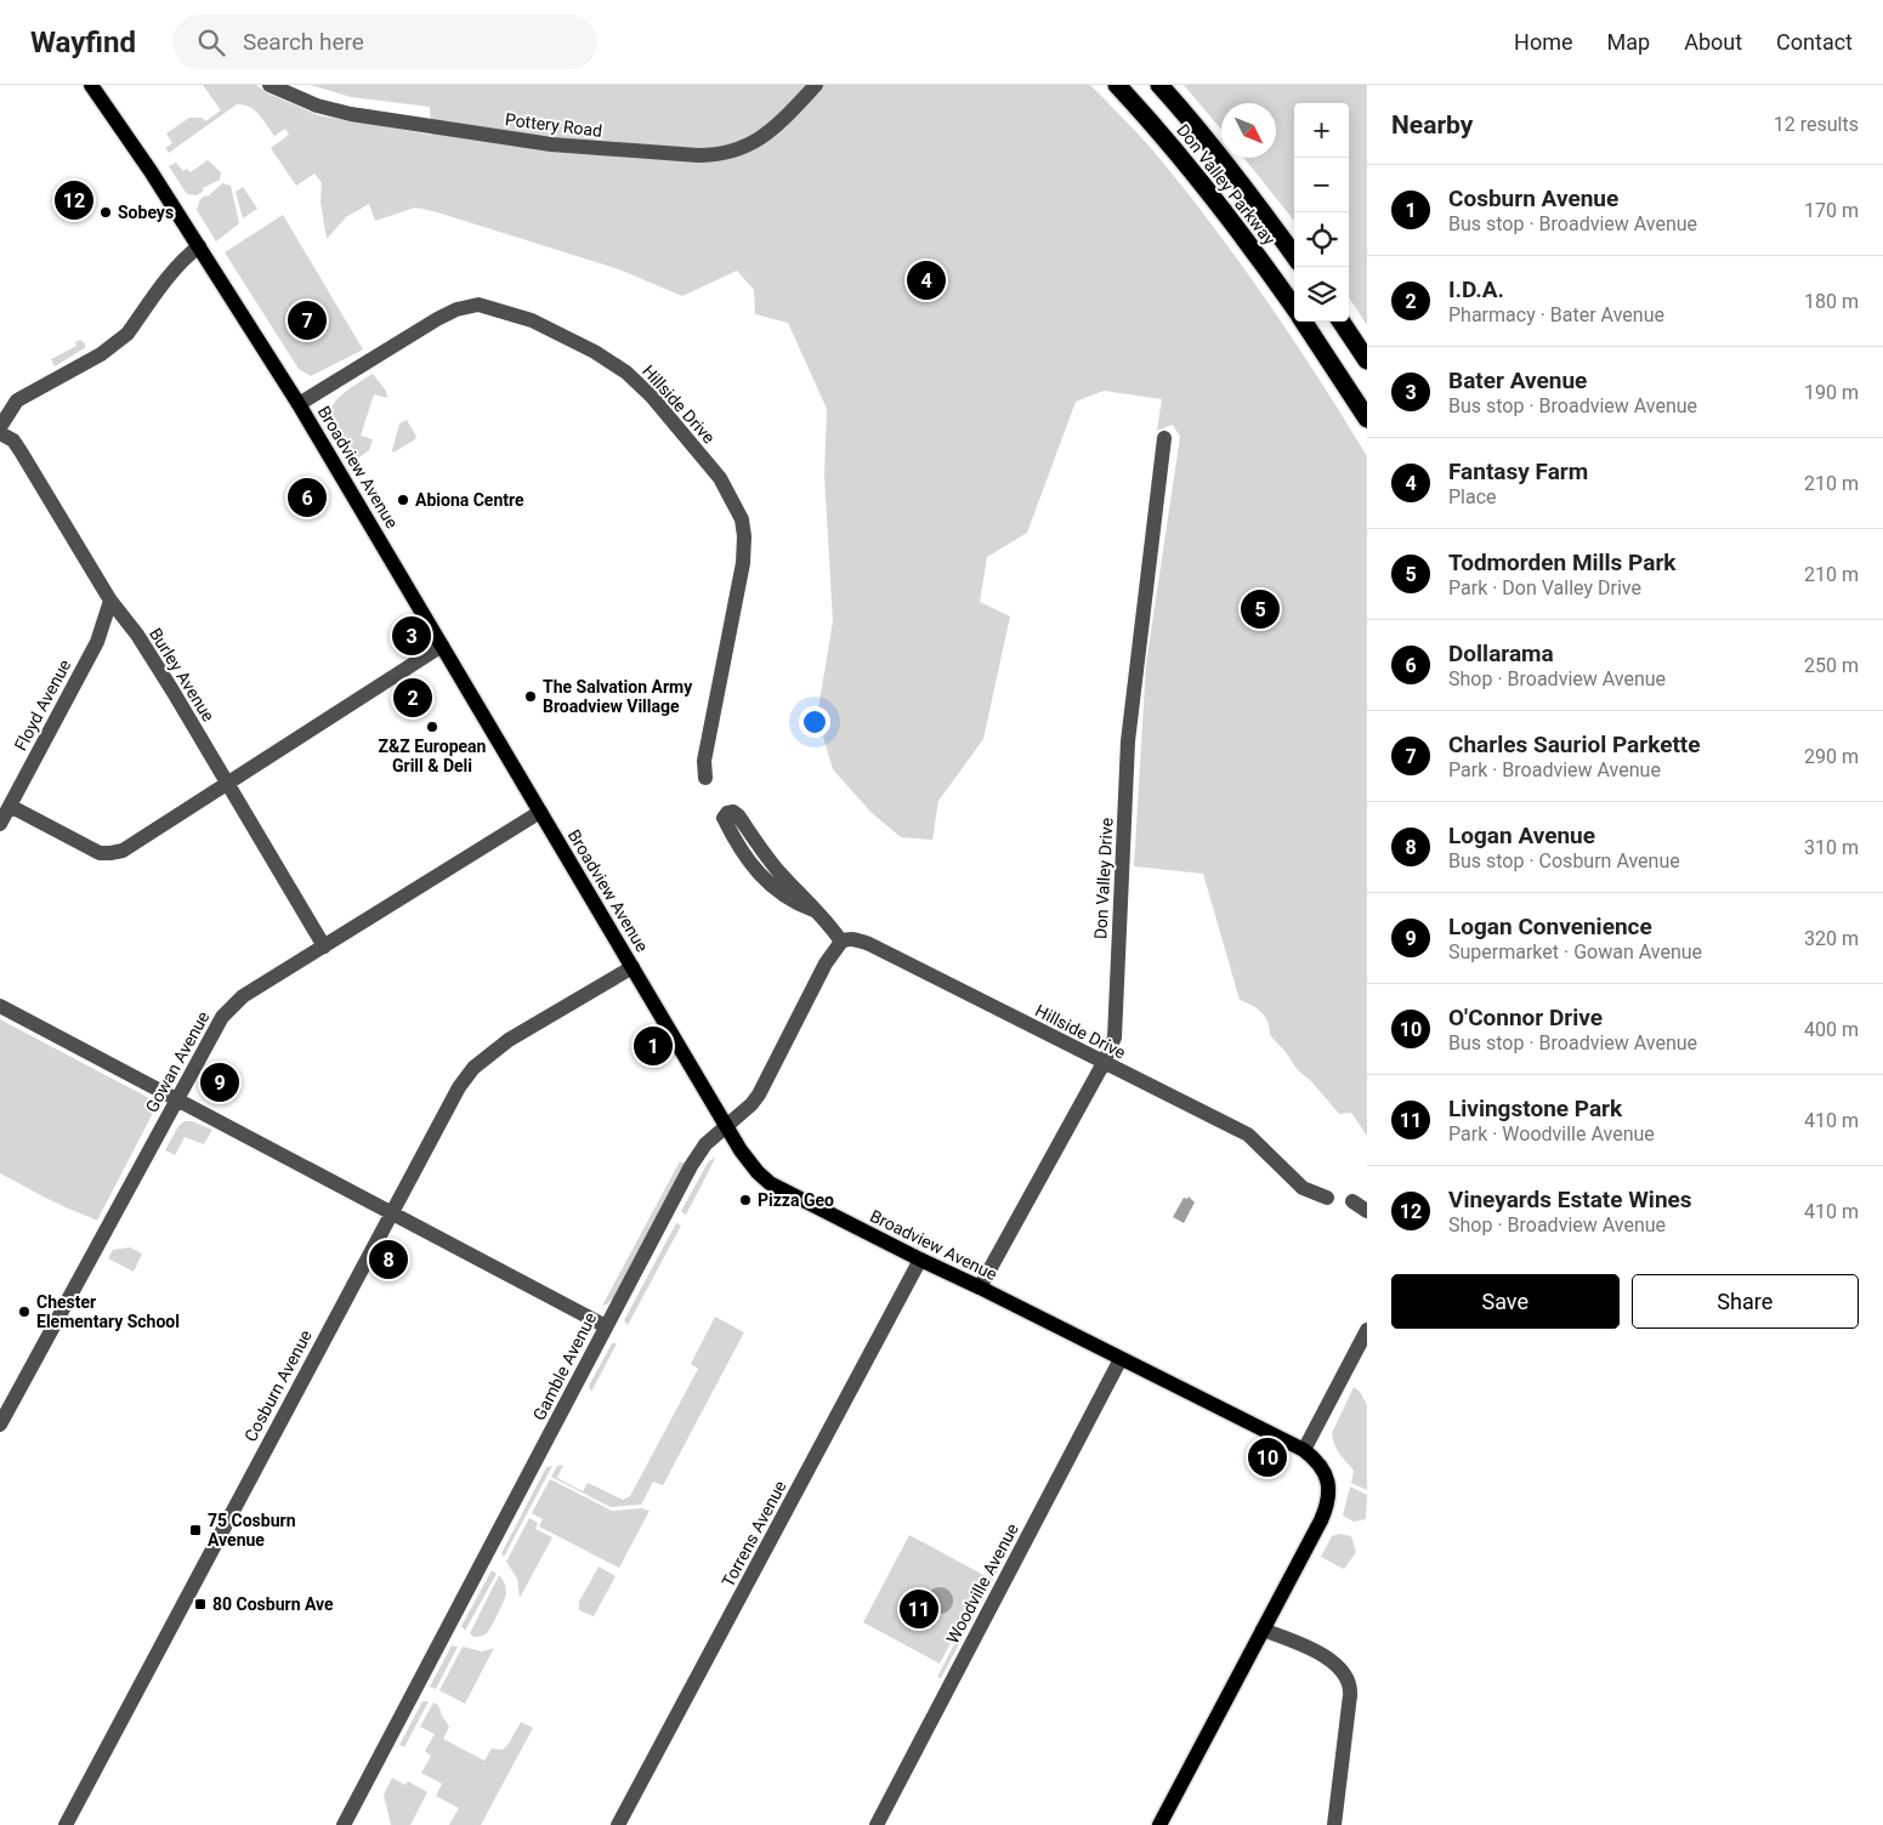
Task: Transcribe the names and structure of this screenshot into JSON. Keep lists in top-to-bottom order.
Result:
{
  "streets": {
    "highway": ["Don Valley Parkway"],
    "main road": ["Broadview Avenue"],
    "street": [
      "Pottery Road",
      "Hillside Drive",
      "Burley Avenue",
      "Floyd Avenue",
      "Don Valley Drive",
      "Gowan Avenue",
      "Gamble Avenue",
      "Cosburn Avenue",
      "Torrens Avenue",
      "Woodville Avenue"
    ]
  },
  "crossings": [
    ["Hillside Drive", "Broadview Avenue"],
    ["Hillside Drive", "Don Valley Drive"],
    ["Hillside Drive", "Gamble Avenue"],
    ["Broadview Avenue", "Don Valley Drive"],
    ["Broadview Avenue", "Gowan Avenue"],
    ["Broadview Avenue", "Gamble Avenue"],
    ["Broadview Avenue", "Cosburn Avenue"],
    ["Broadview Avenue", "Torrens Avenue"],
    ["Broadview Avenue", "Woodville Avenue"],
    ["Burley Avenue", "Floyd Avenue"],
    ["Burley Avenue", "Gowan Avenue"]
  ],
  "places": {
    "other": [
      "Sobeys",
      "Abiona Centre",
      "The Salvation Army Broadview Village",
      "Z&Z European Grill & Deli",
      "Pizza Geo",
      "Chester Elementary School"
    ],
    "transit": ["75 Cosburn Avenue", "80 Cosburn Ave"]
  },
  "north": "bottom right",
  "page": {
    "header": "Wayfind",
    "search": "Search here",
    "nav": [
      "Home",
      "Map",
      "About",
      "Contact"
    ],
    "heading": ["Nearby", "12 results"],
    "map_buttons": ["+", "−"],
    "list": [
      {
        "mark": "1",
        "name": "Cosburn Avenue",
        "note": "Bus stop · Broadview Avenue",
        "value": "170 m"
      },
      {
        "mark": "2",
        "name": "I.D.A.",
        "note": "Pharmacy · Bater Avenue",
        "value": "180 m"
      },
      {
        "mark": "3",
        "name": "Bater Avenue",
        "note": "Bus stop · Broadview Avenue",
        "value": "190 m"
      },
      {
        "mark": "4",
        "name": "Fantasy Farm",
        "note": "Place",
        "value": "210 m"
      },
      {
        "mark": "5",
        "name": "Todmorden Mills Park",
        "note": "Park · Don Valley Drive",
        "value": "210 m"
      },
      {
        "mark": "6",
        "name": "Dollarama",
        "note": "Shop · Broadview Avenue",
        "value": "250 m"
      },
      {
        "mark": "7",
        "name": "Charles Sauriol Parkette",
        "note": "Park · Broadview Avenue",
        "value": "290 m"
      },
      {
        "mark": "8",
        "name": "Logan Avenue",
        "note": "Bus stop · Cosburn Avenue",
        "value": "310 m"
      },
      {
        "mark": "9",
        "name": "Logan Convenience",
        "note": "Supermarket · Gowan Avenue",
        "value": "320 m"
      },
      {
        "mark": "10",
        "name": "O'Connor Drive",
        "note": "Bus stop · Broadview Avenue",
        "value": "400 m"
      },
      {
        "mark": "11",
        "name": "Livingstone Park",
        "note": "Park · Woodville Avenue",
        "value": "410 m"
      },
      {
        "mark": "12",
        "name": "Vineyards Estate Wines",
        "note": "Shop · Broadview Avenue",
        "value": "410 m"
      }
    ],
    "pins": [
      "12",
      "4",
      "7",
      "6",
      "5",
      "3",
      "2",
      "1",
      "9",
      "8",
      "10",
      "11"
    ],
    "buttons": ["Save", "Share"]
  }
}
